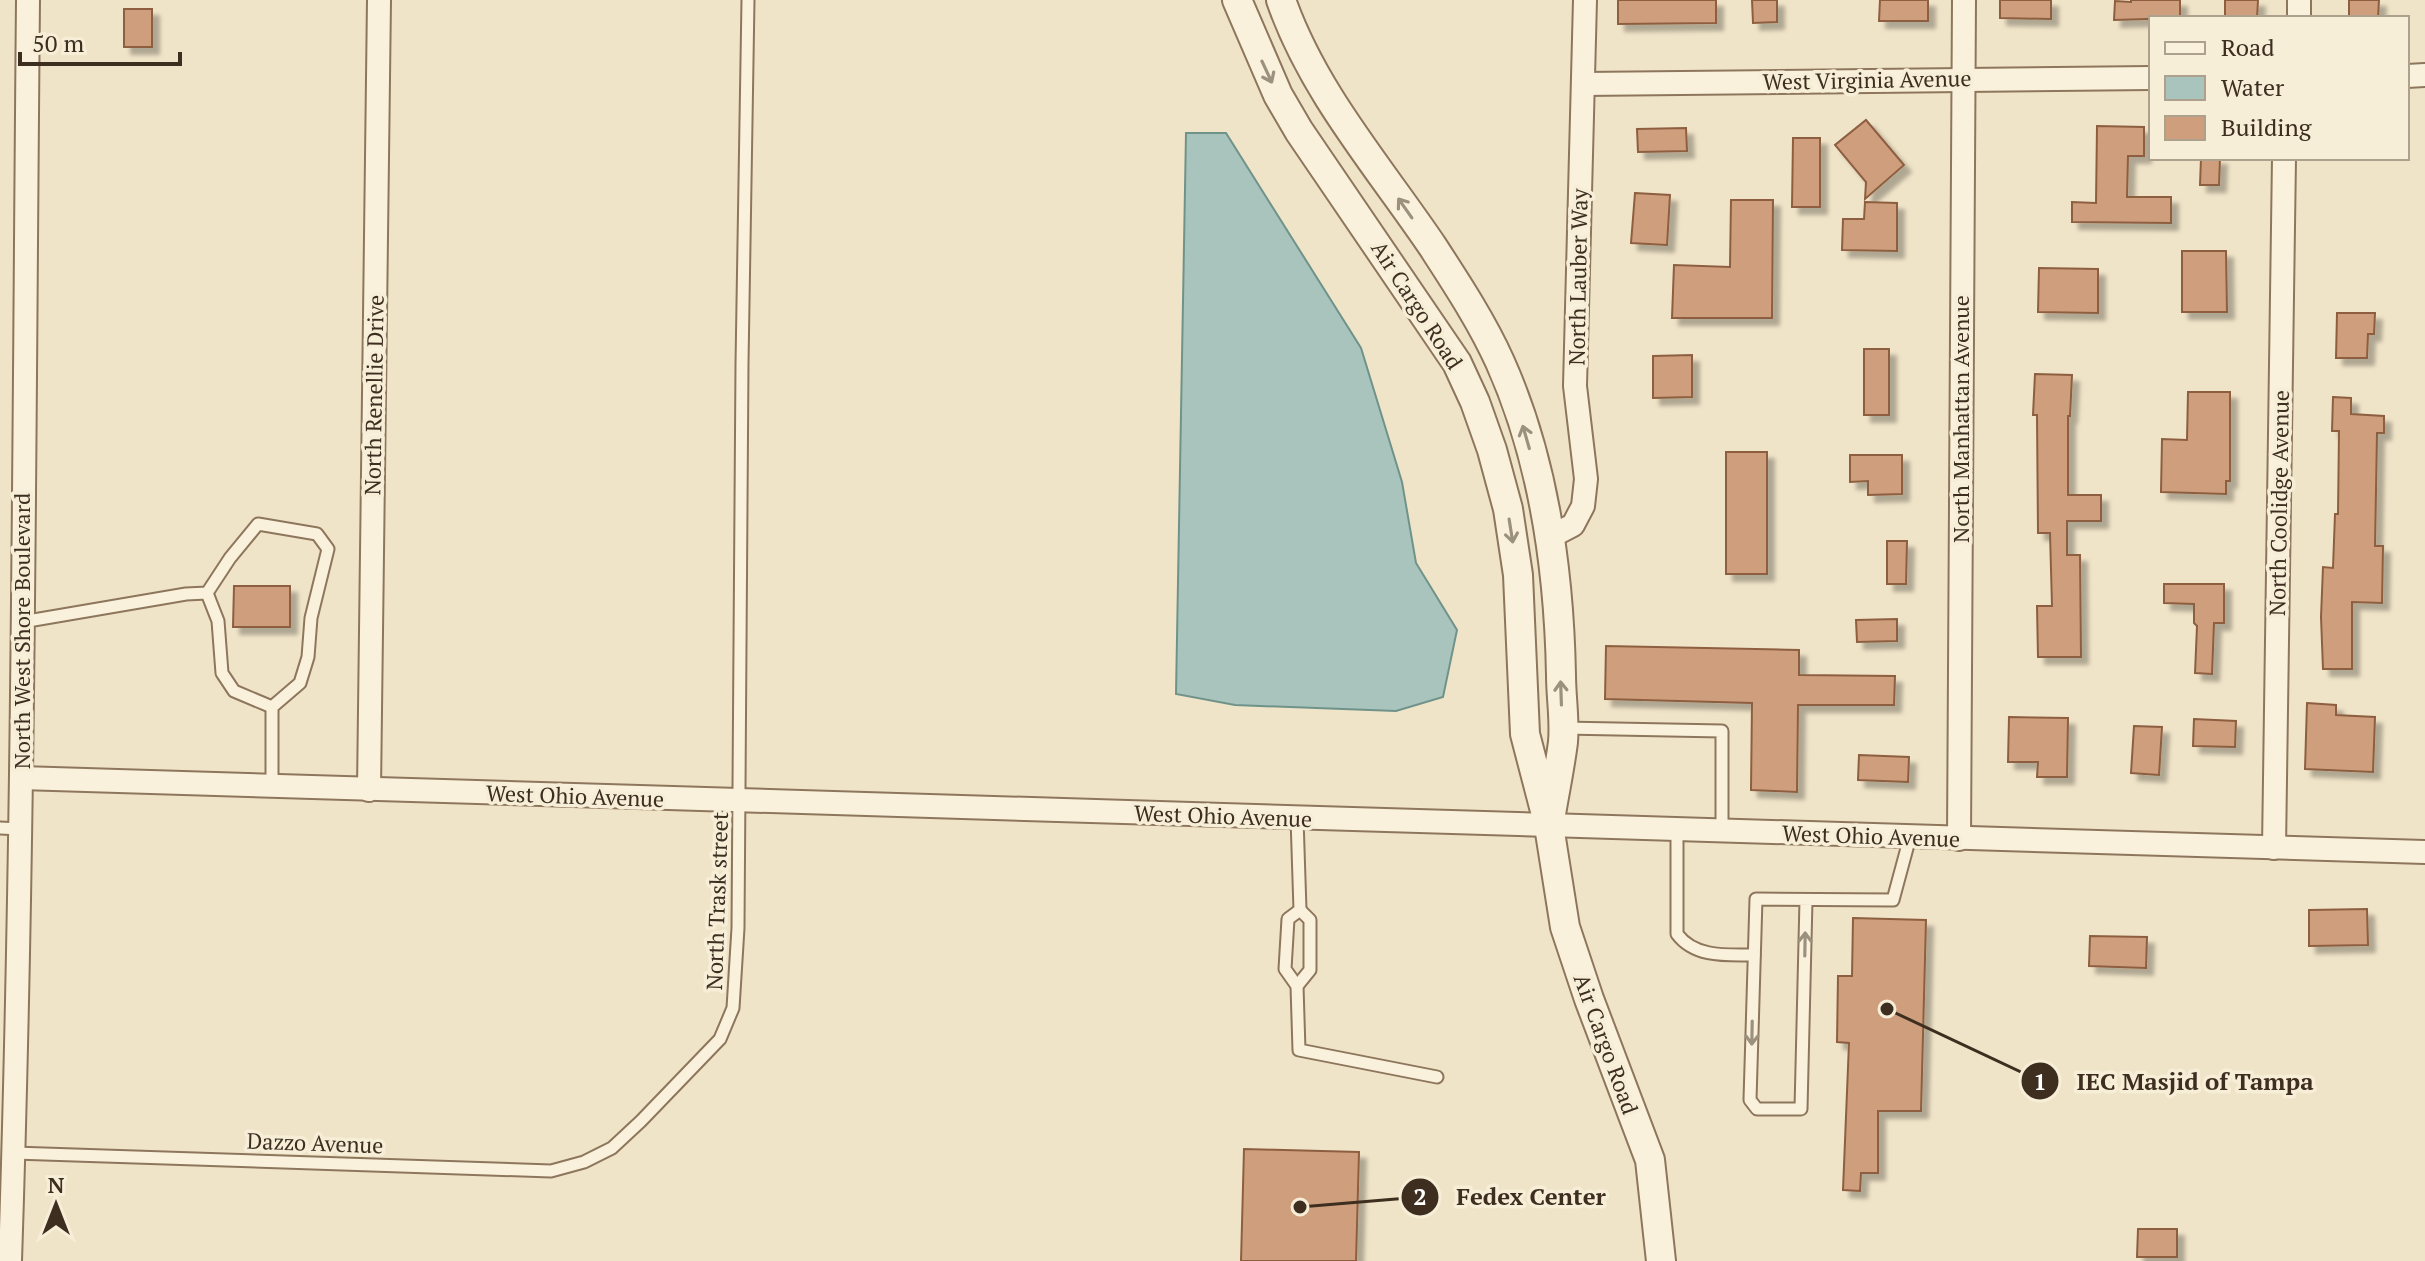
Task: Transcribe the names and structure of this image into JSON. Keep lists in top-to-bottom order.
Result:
{
  "streets": {
    "street": [
      "West Virginia Avenue",
      "North Lauber Way",
      "Air Cargo Road",
      "North Renellie Drive",
      "North Manhattan Avenue",
      "North Coolidge Avenue",
      "North West Shore Boulevard",
      "West Ohio Avenue"
    ],
    "lane": ["North Trask street", "Dazzo Avenue"]
  },
  "crossings": [
    ["West Virginia Avenue", "North Lauber Way"],
    ["West Virginia Avenue", "North Manhattan Avenue"],
    ["North Lauber Way", "Air Cargo Road"],
    ["Air Cargo Road", "West Ohio Avenue"],
    ["North Renellie Drive", "West Ohio Avenue"],
    ["North Manhattan Avenue", "West Ohio Avenue"],
    ["North Coolidge Avenue", "West Ohio Avenue"],
    ["North West Shore Boulevard", "West Ohio Avenue"],
    ["North West Shore Boulevard", "Dazzo Avenue"],
    ["West Ohio Avenue", "North Trask street"],
    ["North Trask street", "Dazzo Avenue"]
  ],
  "places": ["IEC Masjid of Tampa", "Fedex Center"],
  "legend": ["Road", "Water", "Building"],
  "scale_bar": "50 m",
  "north": "top"
}
